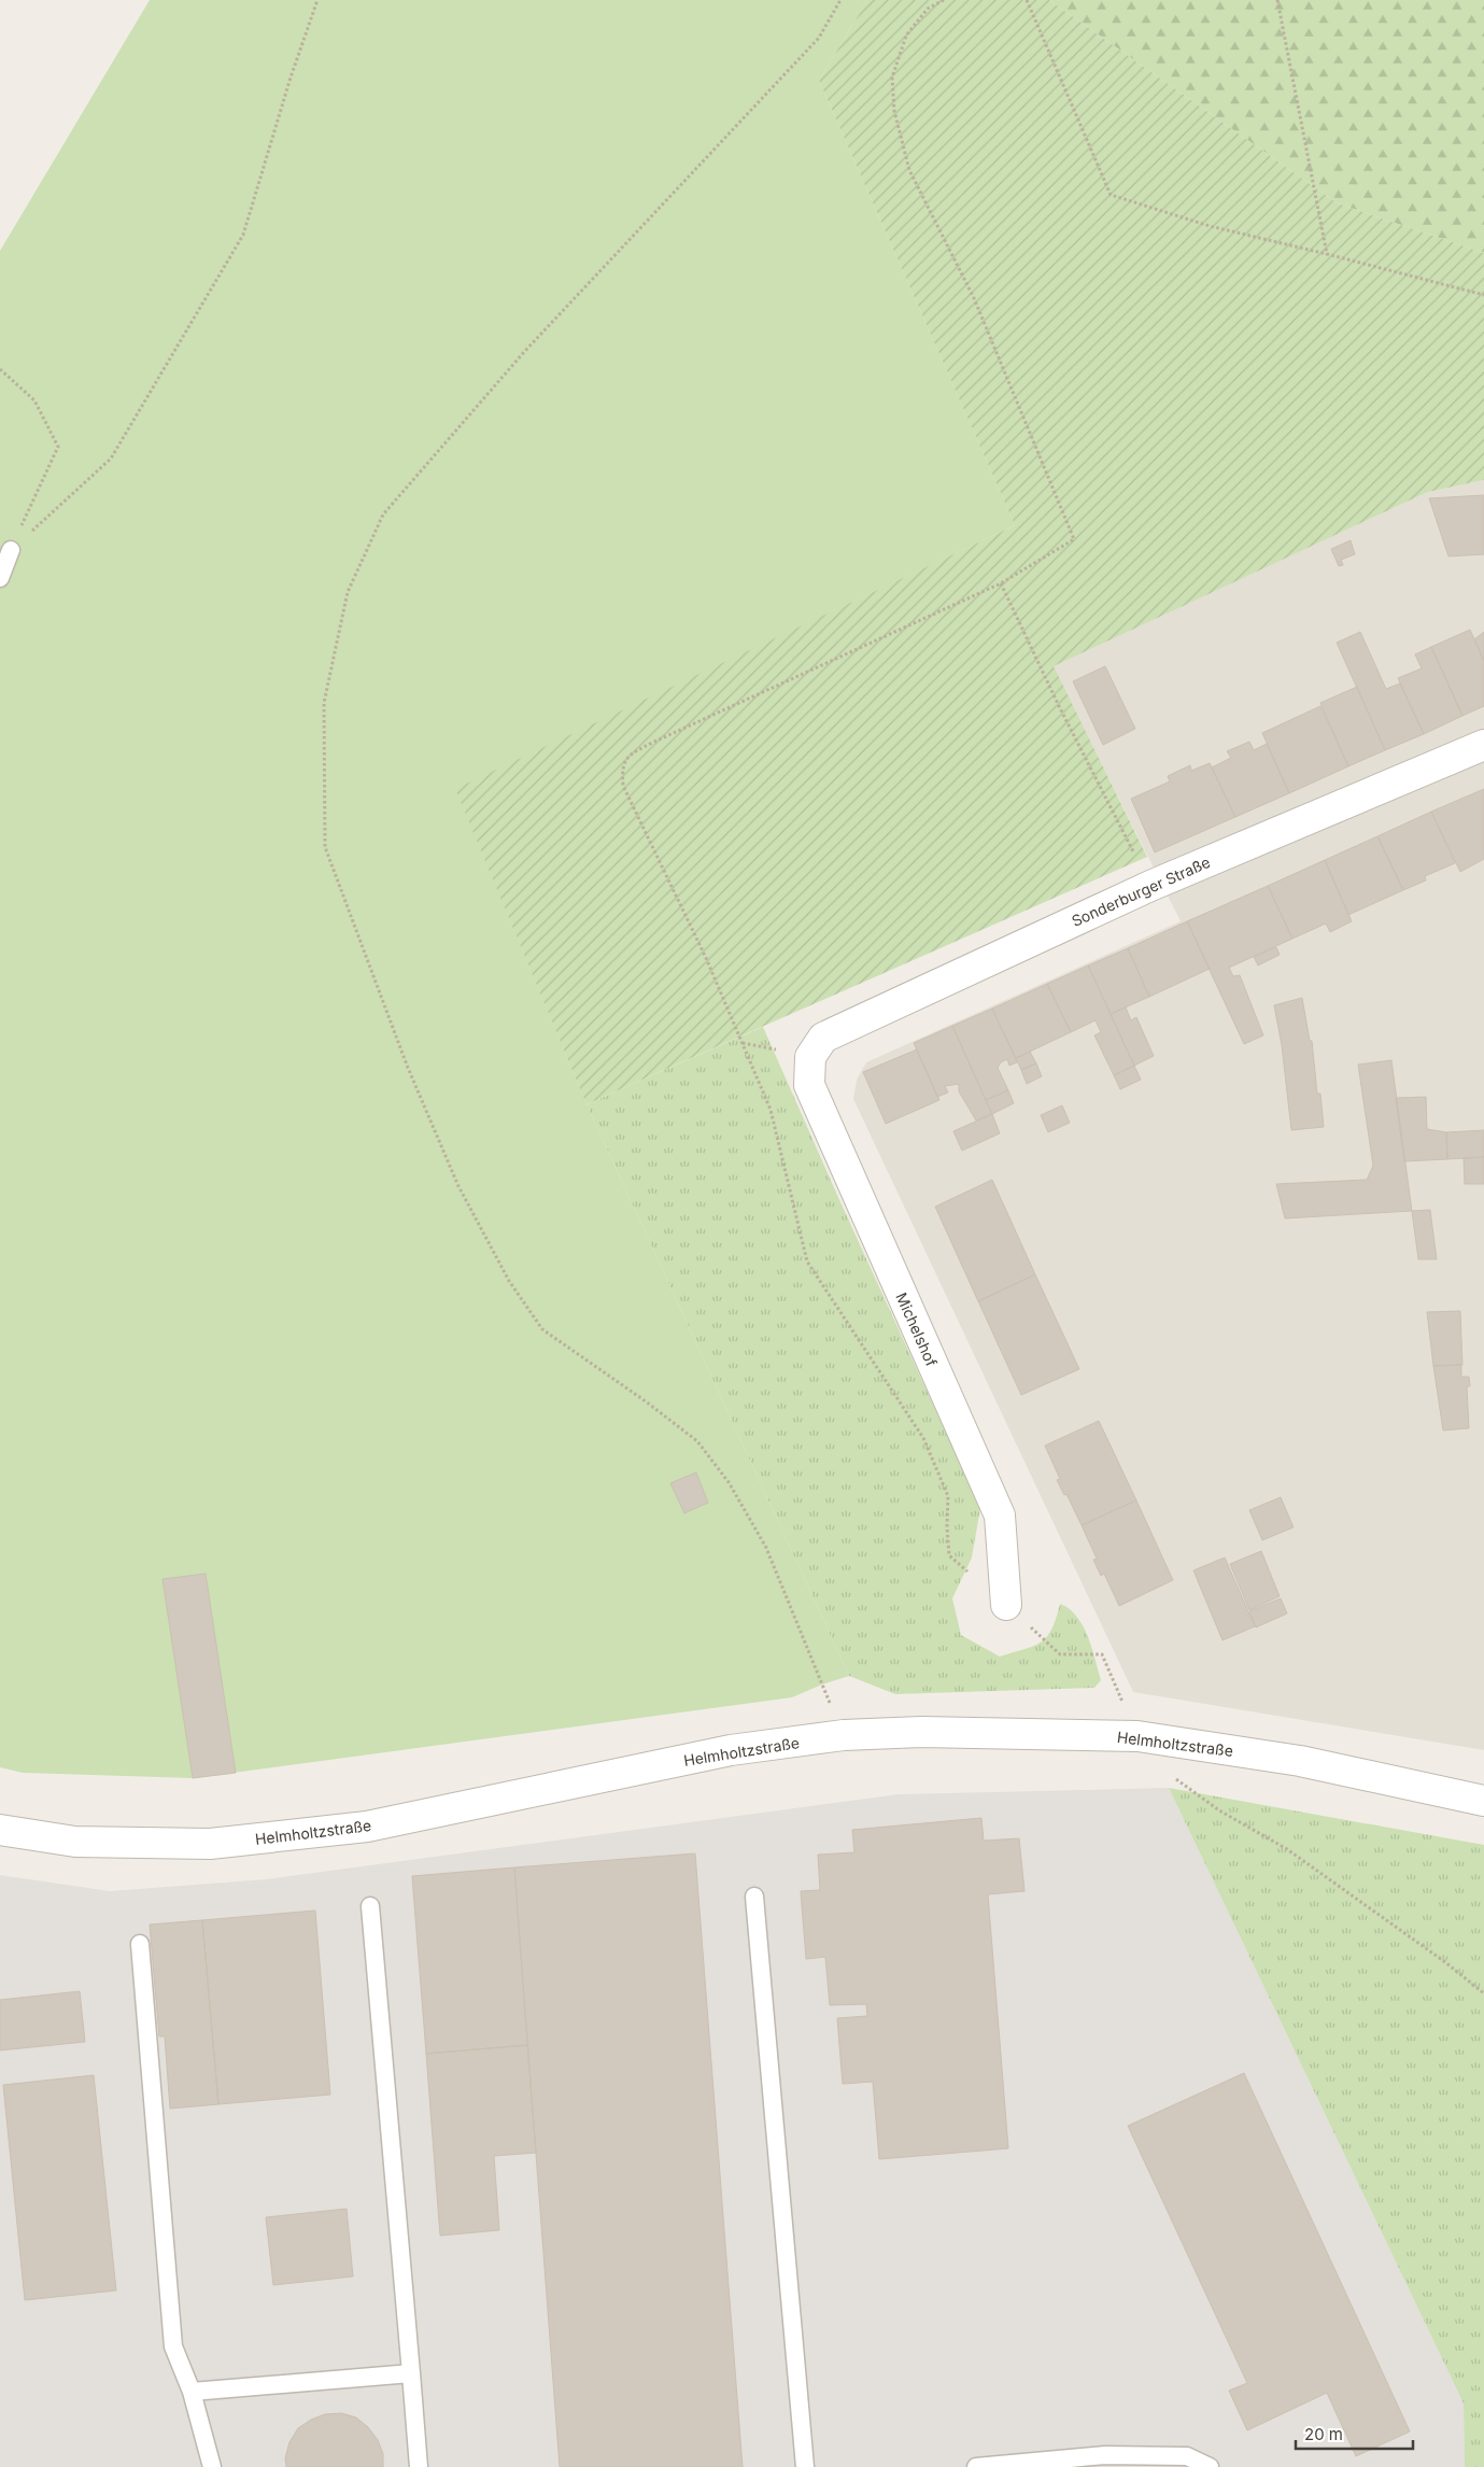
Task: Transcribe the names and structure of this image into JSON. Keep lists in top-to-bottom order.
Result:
{
  "streets": {
    "street": ["Sonderburger Straße", "Michelshof", "Helmholtzstraße"]
  },
  "crossings": [
    ["Sonderburger Straße", "Michelshof"]
  ],
  "scale_bar": "20 m"
}
